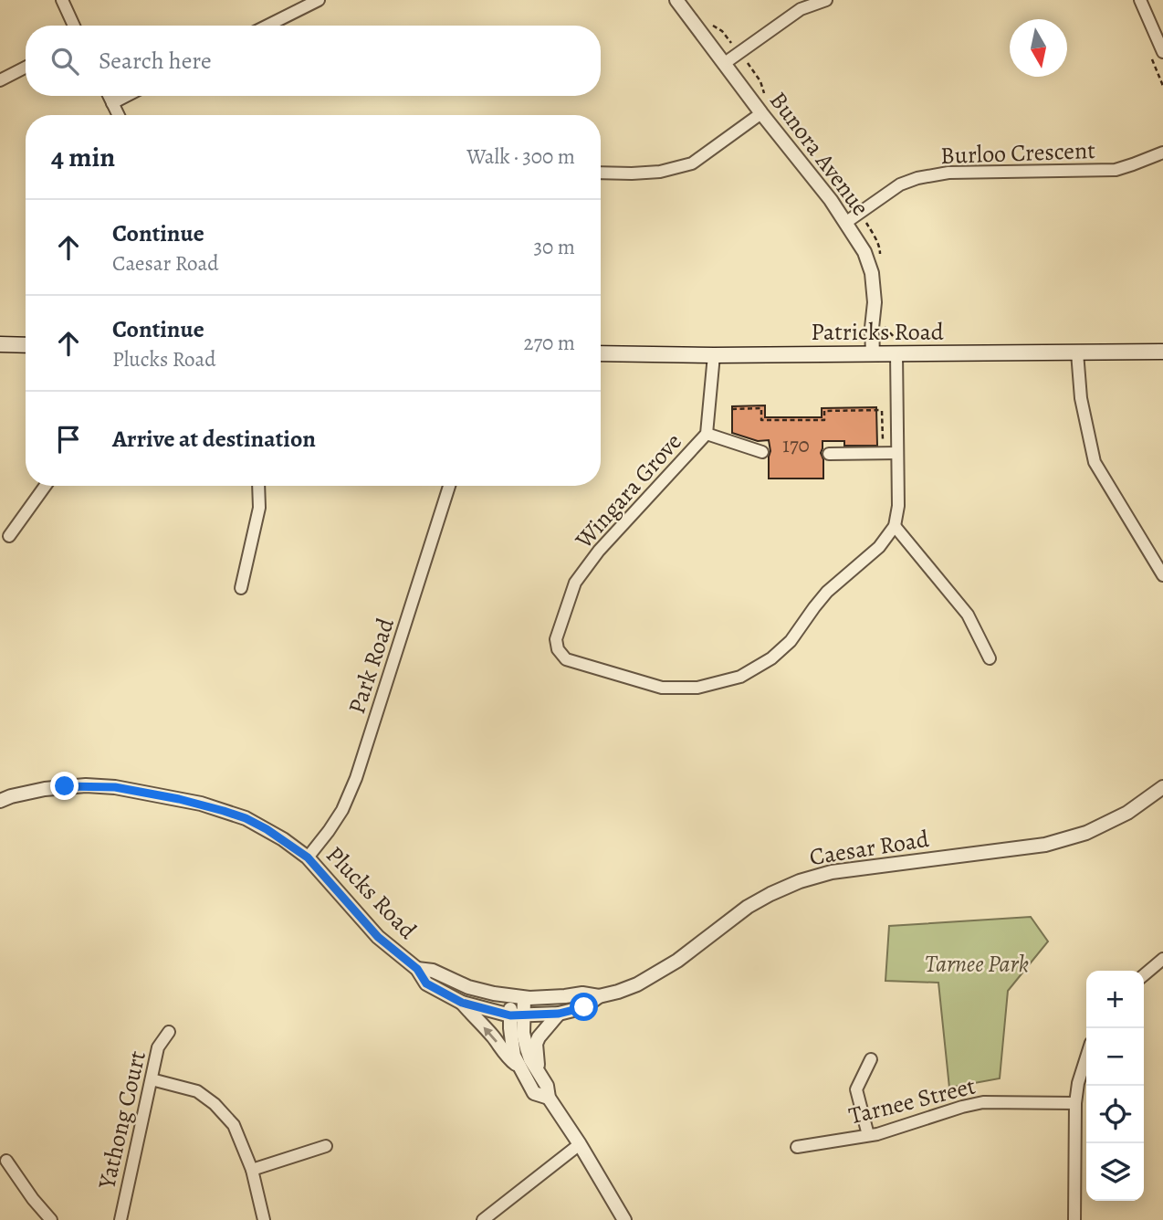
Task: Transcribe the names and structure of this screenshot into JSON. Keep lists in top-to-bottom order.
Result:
{
  "streets": {
    "main road": ["Patricks Road"],
    "street": [
      "Burloo Crescent",
      "Bunora Avenue",
      "Wingara Grove",
      "Park Road",
      "Caesar Road",
      "Plucks Road",
      "Tarnee Street",
      "Yathong Court"
    ]
  },
  "crossings": [
    ["Burloo Crescent", "Bunora Avenue"],
    ["Bunora Avenue", "Patricks Road"],
    ["Patricks Road", "Wingara Grove"],
    ["Park Road", "Plucks Road"],
    ["Caesar Road", "Plucks Road"]
  ],
  "parks": ["Tarnee Park"],
  "house_numbers": ["170"],
  "north": "bottom",
  "page": {
    "search": "Search here",
    "heading": ["4 min", "Walk · 300 m"],
    "list": [
      ["Continue", "Caesar Road", "30 m"],
      ["Continue", "Plucks Road", "270 m"],
      "Arrive at destination"
    ],
    "map_buttons": ["+", "−"]
  }
}
